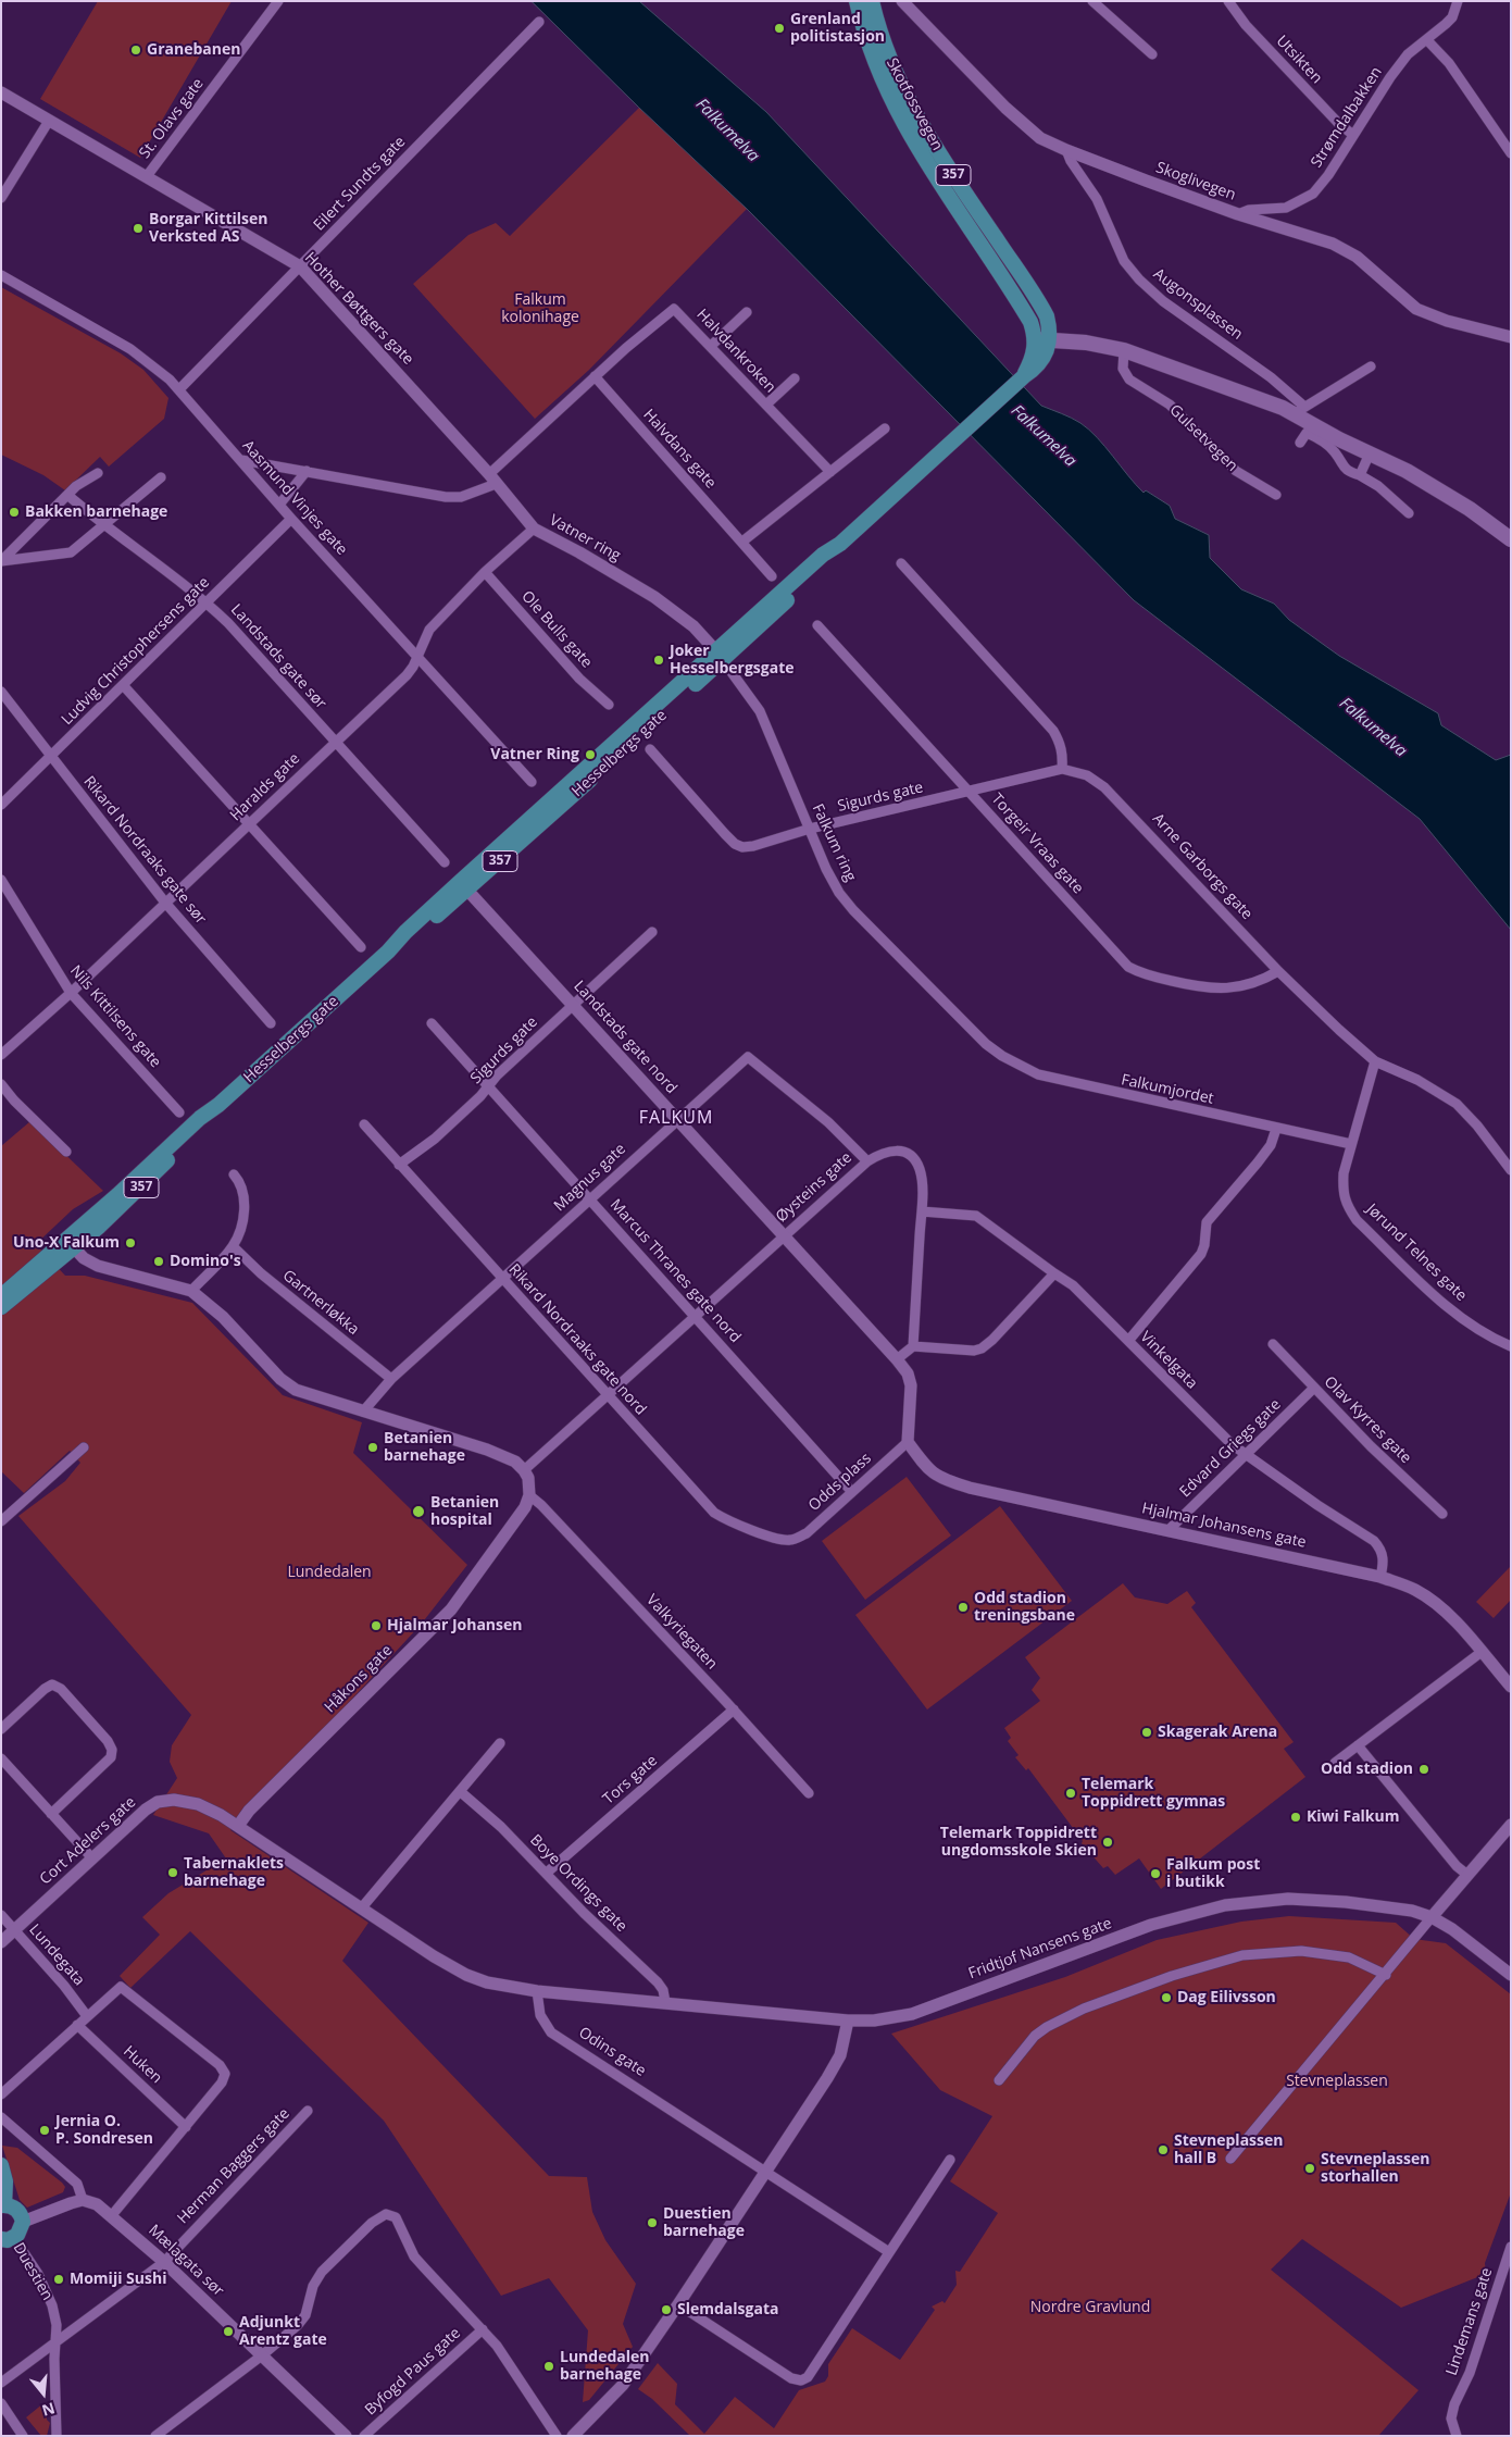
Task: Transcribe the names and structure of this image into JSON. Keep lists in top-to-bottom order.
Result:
{
  "streets": {
    "main road": ["Skotfossvegen", "357", "Hesselbergs gate"],
    "street": [
      "Utsikten",
      "Strømdalbakken",
      "St. Olavs gate",
      "Skoglivegen",
      "Eilert Sundts gate",
      "Augonsplassen",
      "Hother Bøttgers gate",
      "Halvdankroken",
      "Gulsetvegen",
      "Halvdans gate",
      "Aasmund Vinjes gate",
      "Vatner ring",
      "Ole Bulls gate",
      "Ludvig Christophersens gate",
      "Landstads gate sør",
      "Haralds gate",
      "Sigurds gate",
      "Falkum ring",
      "Torgeir Vraas gate",
      "Rikard Nordraaks gate sør",
      "Arne Garborgs gate",
      "Nils Kittilsens gate",
      "Landstads gate nord",
      "Falkumjordet",
      "Magnus gate",
      "Øysteins gate",
      "Jørund Telnes gate",
      "Marcus Thranes gate nord",
      "Gartnerløkka",
      "Rikard Nordraaks gate nord",
      "Vinkelgata",
      "Olav Kyrres gate",
      "Edvard Griegs gate",
      "Odds plass",
      "Hjalmar Johansens gate",
      "Valkyriegaten",
      "Håkons gate",
      "Tors gate",
      "Cort Adelers gate",
      "Boye Ordings gate",
      "Fridtjof Nansens gate",
      "Lundegata",
      "Odins gate",
      "Huken",
      "Herman Baggers gate",
      "Mælagata sør",
      "Duestien",
      "Lindemans gate",
      "Byfogd Paus gate"
    ]
  },
  "crossings": [
    ["Utsikten", "Strømdalbakken"],
    ["Skotfossvegen", "Hesselbergs gate"],
    ["Strømdalbakken", "Skoglivegen"],
    ["St. Olavs gate", "Hother Bøttgers gate"],
    ["Skoglivegen", "Augonsplassen"],
    ["Eilert Sundts gate", "Hother Bøttgers gate"],
    ["Eilert Sundts gate", "Aasmund Vinjes gate"],
    ["Hother Bøttgers gate", "Vatner ring"],
    ["Halvdankroken", "Halvdans gate"],
    ["Aasmund Vinjes gate", "Ludvig Christophersens gate"],
    ["Aasmund Vinjes gate", "Haralds gate"],
    ["Vatner ring", "Hesselbergs gate"],
    ["Vatner ring", "Haralds gate"],
    ["Vatner ring", "Falkum ring"],
    ["Ole Bulls gate", "Haralds gate"],
    ["Ludvig Christophersens gate", "Landstads gate sør"],
    ["Ludvig Christophersens gate", "Rikard Nordraaks gate sør"],
    ["Landstads gate sør", "Haralds gate"],
    ["Hesselbergs gate", "Falkum ring"],
    ["Hesselbergs gate", "Landstads gate nord"],
    ["Haralds gate", "Rikard Nordraaks gate sør"],
    ["Haralds gate", "Nils Kittilsens gate"],
    ["Sigurds gate", "Falkum ring"],
    ["Sigurds gate", "Torgeir Vraas gate"],
    ["Sigurds gate", "Arne Garborgs gate"],
    ["Sigurds gate", "Landstads gate nord"],
    ["Sigurds gate", "Marcus Thranes gate nord"],
    ["Sigurds gate", "Rikard Nordraaks gate nord"],
    ["Falkum ring", "Falkumjordet"],
    ["Torgeir Vraas gate", "Arne Garborgs gate"],
    ["Arne Garborgs gate", "Jørund Telnes gate"],
    ["Landstads gate nord", "Magnus gate"],
    ["Landstads gate nord", "Øysteins gate"],
    ["Falkumjordet", "Jørund Telnes gate"],
    ["Magnus gate", "Øysteins gate"],
    ["Magnus gate", "Marcus Thranes gate nord"],
    ["Magnus gate", "Gartnerløkka"],
    ["Magnus gate", "Rikard Nordraaks gate nord"],
    ["Øysteins gate", "Marcus Thranes gate nord"],
    ["Øysteins gate", "Rikard Nordraaks gate nord"],
    ["Øysteins gate", "Vinkelgata"],
    ["Marcus Thranes gate nord", "Odds plass"],
    ["Rikard Nordraaks gate nord", "Odds plass"],
    ["Vinkelgata", "Edvard Griegs gate"],
    ["Vinkelgata", "Hjalmar Johansens gate"],
    ["Olav Kyrres gate", "Edvard Griegs gate"],
    ["Edvard Griegs gate", "Hjalmar Johansens gate"],
    ["Odds plass", "Hjalmar Johansens gate"],
    ["Valkyriegaten", "Håkons gate"],
    ["Valkyriegaten", "Tors gate"],
    ["Håkons gate", "Cort Adelers gate"],
    ["Tors gate", "Boye Ordings gate"],
    ["Cort Adelers gate", "Lundegata"],
    ["Boye Ordings gate", "Fridtjof Nansens gate"],
    ["Fridtjof Nansens gate", "Odins gate"],
    ["Herman Baggers gate", "Mælagata sør"],
    ["Herman Baggers gate", "Duestien"]
  ],
  "districts": ["FALKUM"],
  "water": ["Falkumelva"],
  "parks": [
    "Falkum kolonihage",
    "Lundedalen",
    "Stevneplassen",
    "Nordre Gravlund"
  ],
  "places": [
    "Grenland politistasjon",
    "Granebanen",
    "Borgar Kittilsen Verksted AS",
    "Bakken barnehage",
    "Joker Hesselbergsgate",
    "Vatner Ring",
    "Uno-X Falkum",
    "Domino's",
    "Betanien barnehage",
    "Betanien hospital",
    "Odd stadion treningsbane",
    "Hjalmar Johansen",
    "Skagerak Arena",
    "Odd stadion",
    "Telemark Toppidrett gymnas",
    "Kiwi Falkum",
    "Telemark Toppidrett ungdomsskole Skien",
    "Tabernaklets barnehage",
    "Falkum post i butikk",
    "Dag Eilivsson",
    "Jernia O. P. Sondresen",
    "Stevneplassen hall B",
    "Stevneplassen storhallen",
    "Duestien barnehage",
    "Momiji Sushi",
    "Slemdalsgata",
    "Adjunkt Arentz gate",
    "Lundedalen barnehage"
  ],
  "north": "bottom"
}
